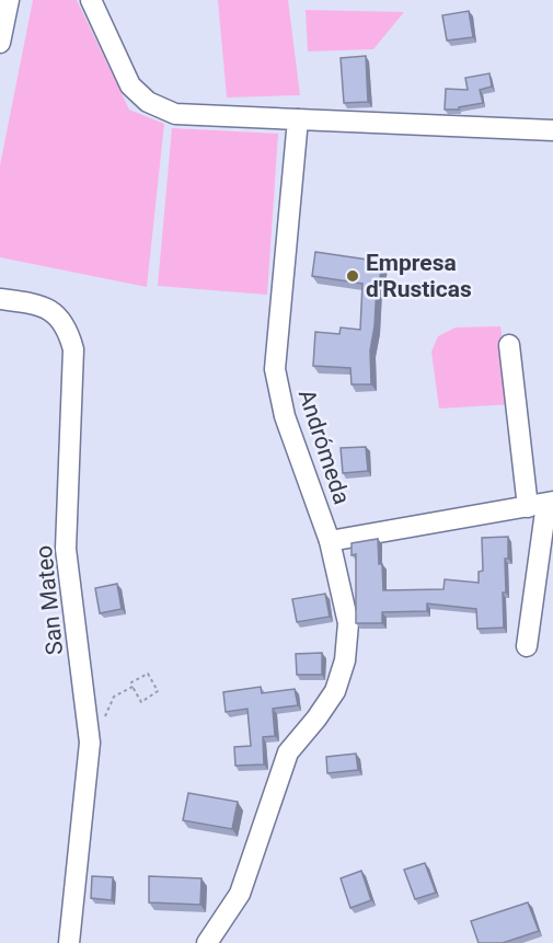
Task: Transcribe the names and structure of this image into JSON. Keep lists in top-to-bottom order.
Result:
{
  "streets": {
    "street": ["Andrómeda", "San Mateo"]
  },
  "places": ["Empresa d'Rusticas"]
}
